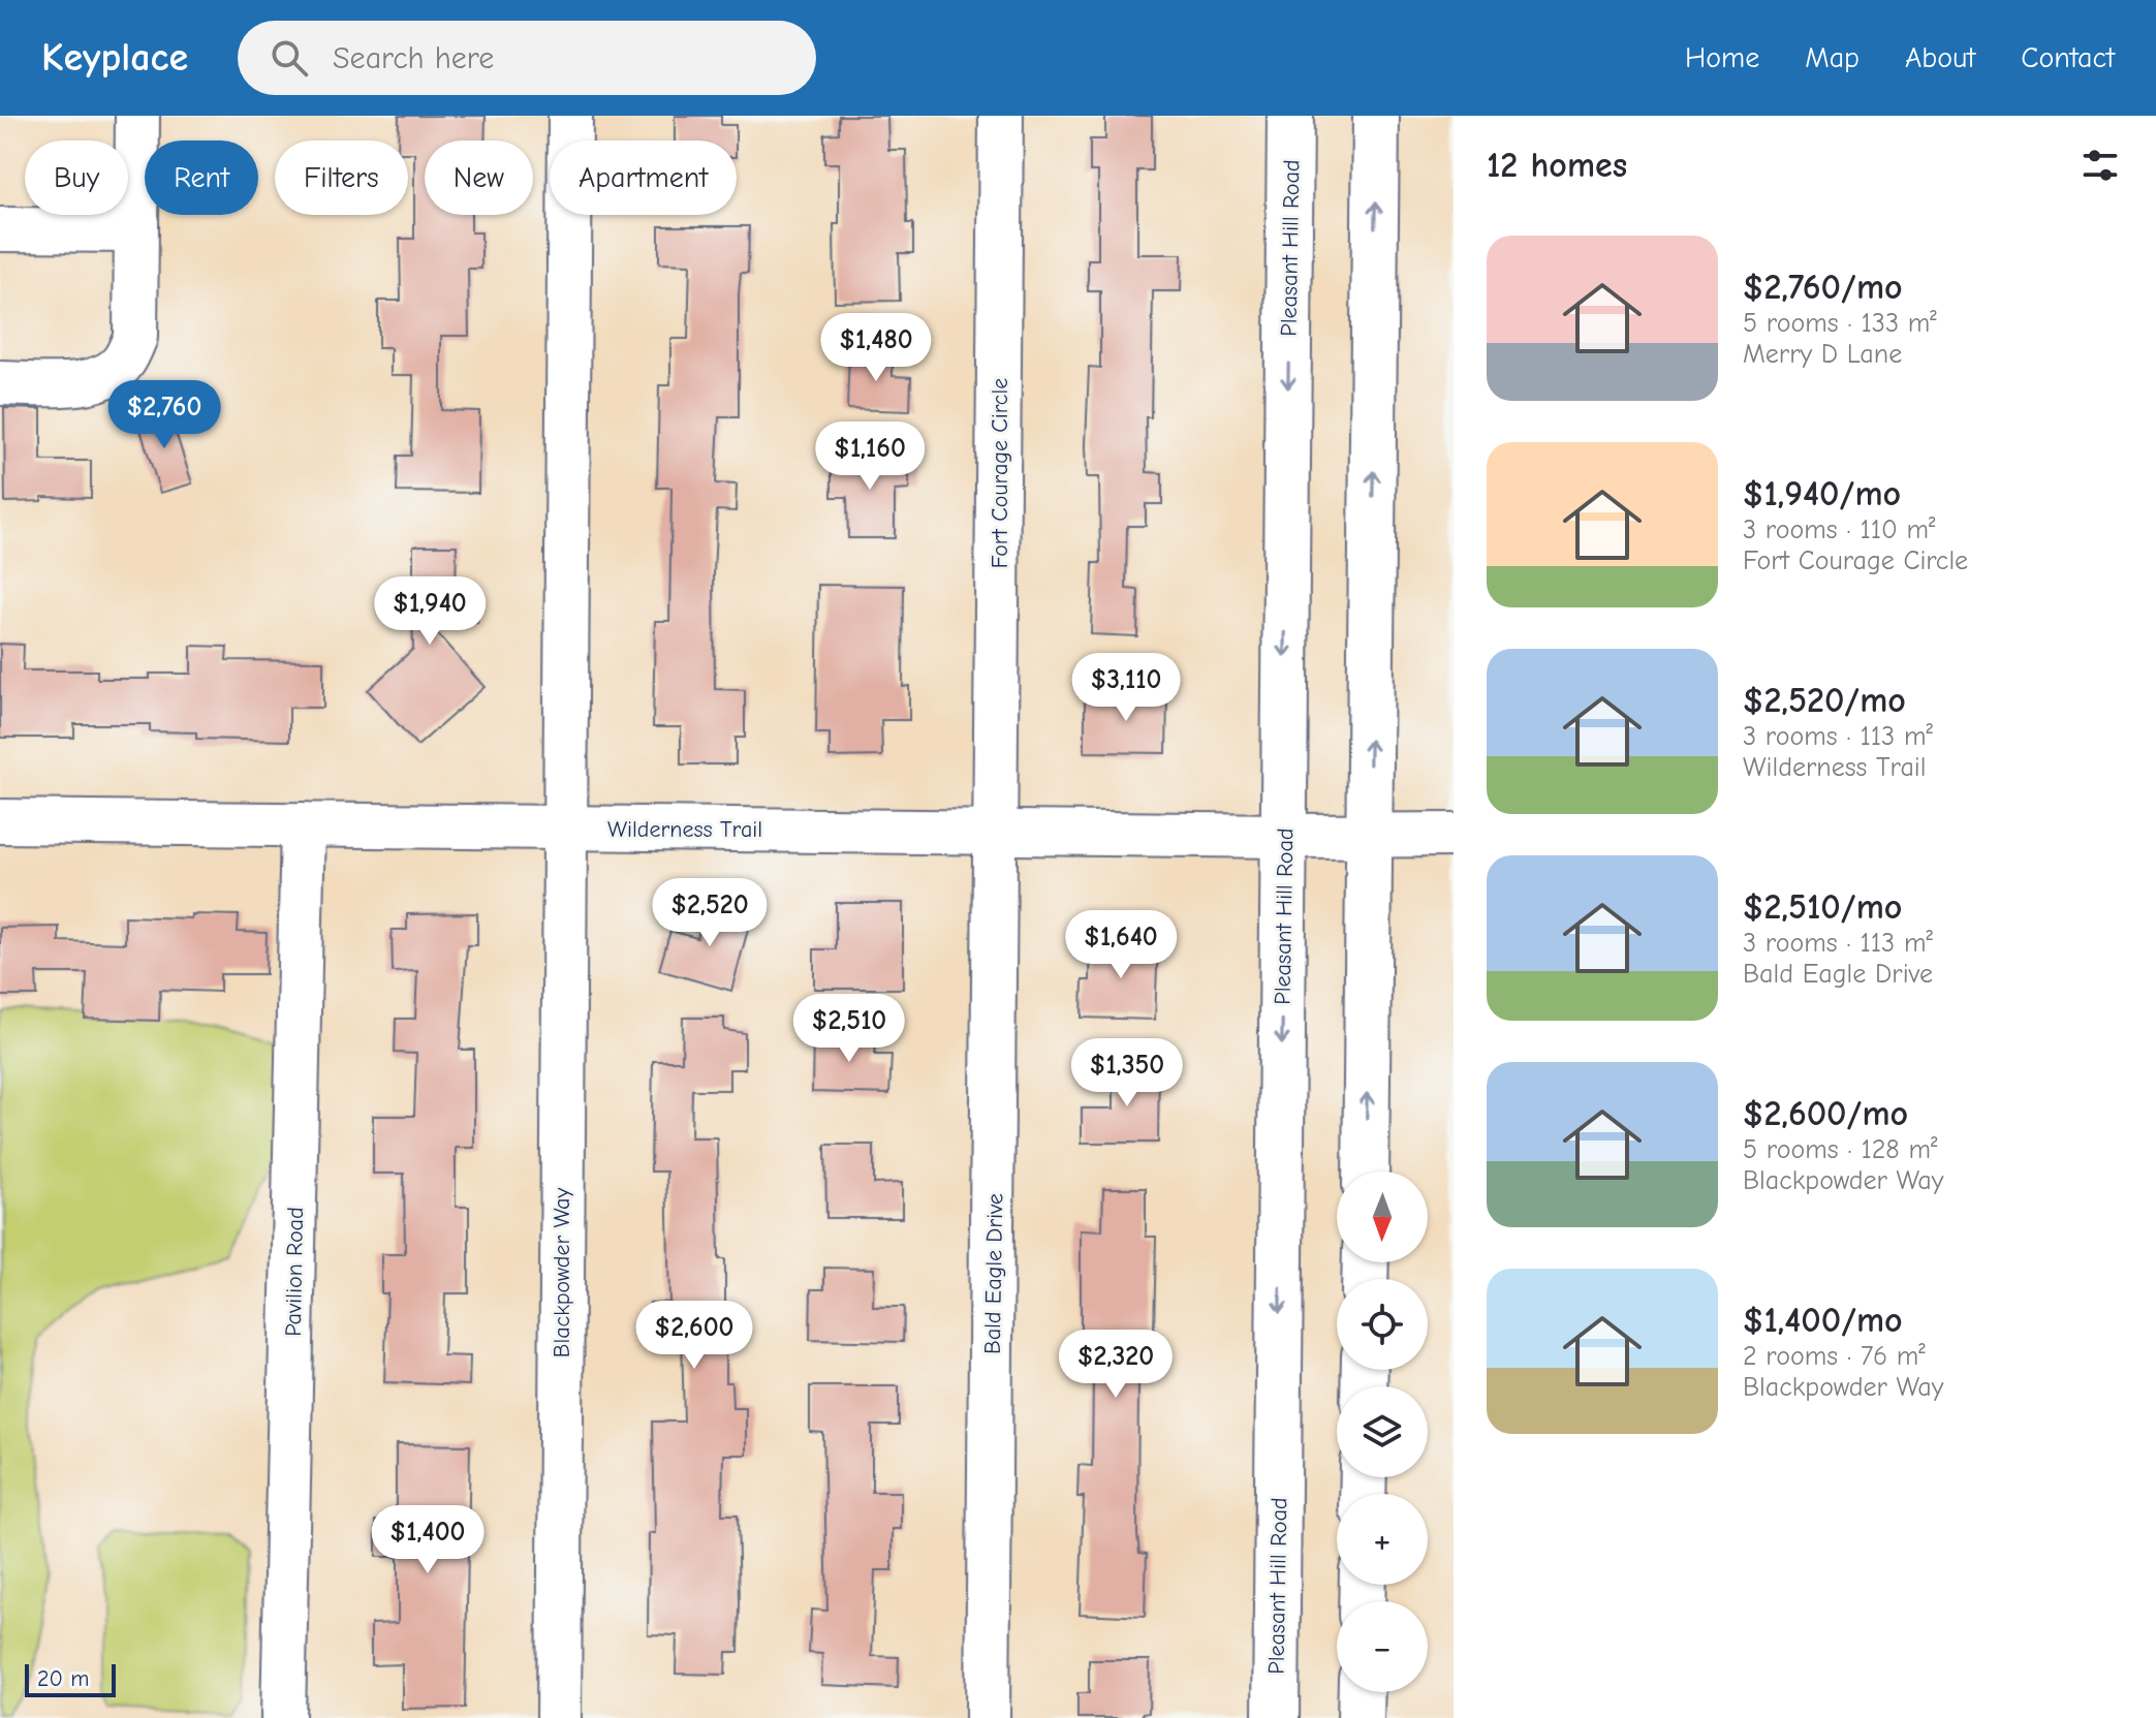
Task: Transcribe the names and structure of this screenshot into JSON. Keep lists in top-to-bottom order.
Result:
{
  "streets": {
    "main road": ["Pleasant Hill Road"],
    "street": [
      "Fort Courage Circle",
      "Wilderness Trail",
      "Pavilion Road",
      "Blackpowder Way",
      "Bald Eagle Drive"
    ]
  },
  "crossings": [
    ["Pleasant Hill Road", "Wilderness Trail"],
    ["Fort Courage Circle", "Wilderness Trail"],
    ["Fort Courage Circle", "Bald Eagle Drive"],
    ["Wilderness Trail", "Pavilion Road"],
    ["Wilderness Trail", "Blackpowder Way"],
    ["Wilderness Trail", "Bald Eagle Drive"]
  ],
  "scale_bar": "20 m",
  "north": "bottom",
  "page": {
    "header": "Keyplace",
    "search": "Search here",
    "nav": [
      "Home",
      "Map",
      "About",
      "Contact"
    ],
    "heading": "12 homes",
    "chip": [
      "Buy",
      "Rent",
      "Filters",
      "New",
      "Apartment"
    ],
    "list": [
      {
        "name": "$2,760/mo",
        "note": "5 rooms · 133 m² · Merry D Lane"
      },
      {
        "name": "$1,940/mo",
        "note": "3 rooms · 110 m² · Fort Courage Circle"
      },
      {
        "name": "$2,520/mo",
        "note": "3 rooms · 113 m² · Wilderness Trail"
      },
      {
        "name": "$2,510/mo",
        "note": "3 rooms · 113 m² · Bald Eagle Drive"
      },
      {
        "name": "$2,600/mo",
        "note": "5 rooms · 128 m² · Blackpowder Way"
      },
      {
        "name": "$1,400/mo",
        "note": "2 rooms · 76 m² · Blackpowder Way"
      }
    ],
    "price": [
      "$1,480",
      "$2,760",
      "$1,160",
      "$1,940",
      "$3,110",
      "$2,520",
      "$1,640",
      "$2,510",
      "$1,350",
      "$2,600",
      "$2,320",
      "$1,400"
    ],
    "map_buttons": ["+", "−"],
    "scale": "20 m"
  }
}
